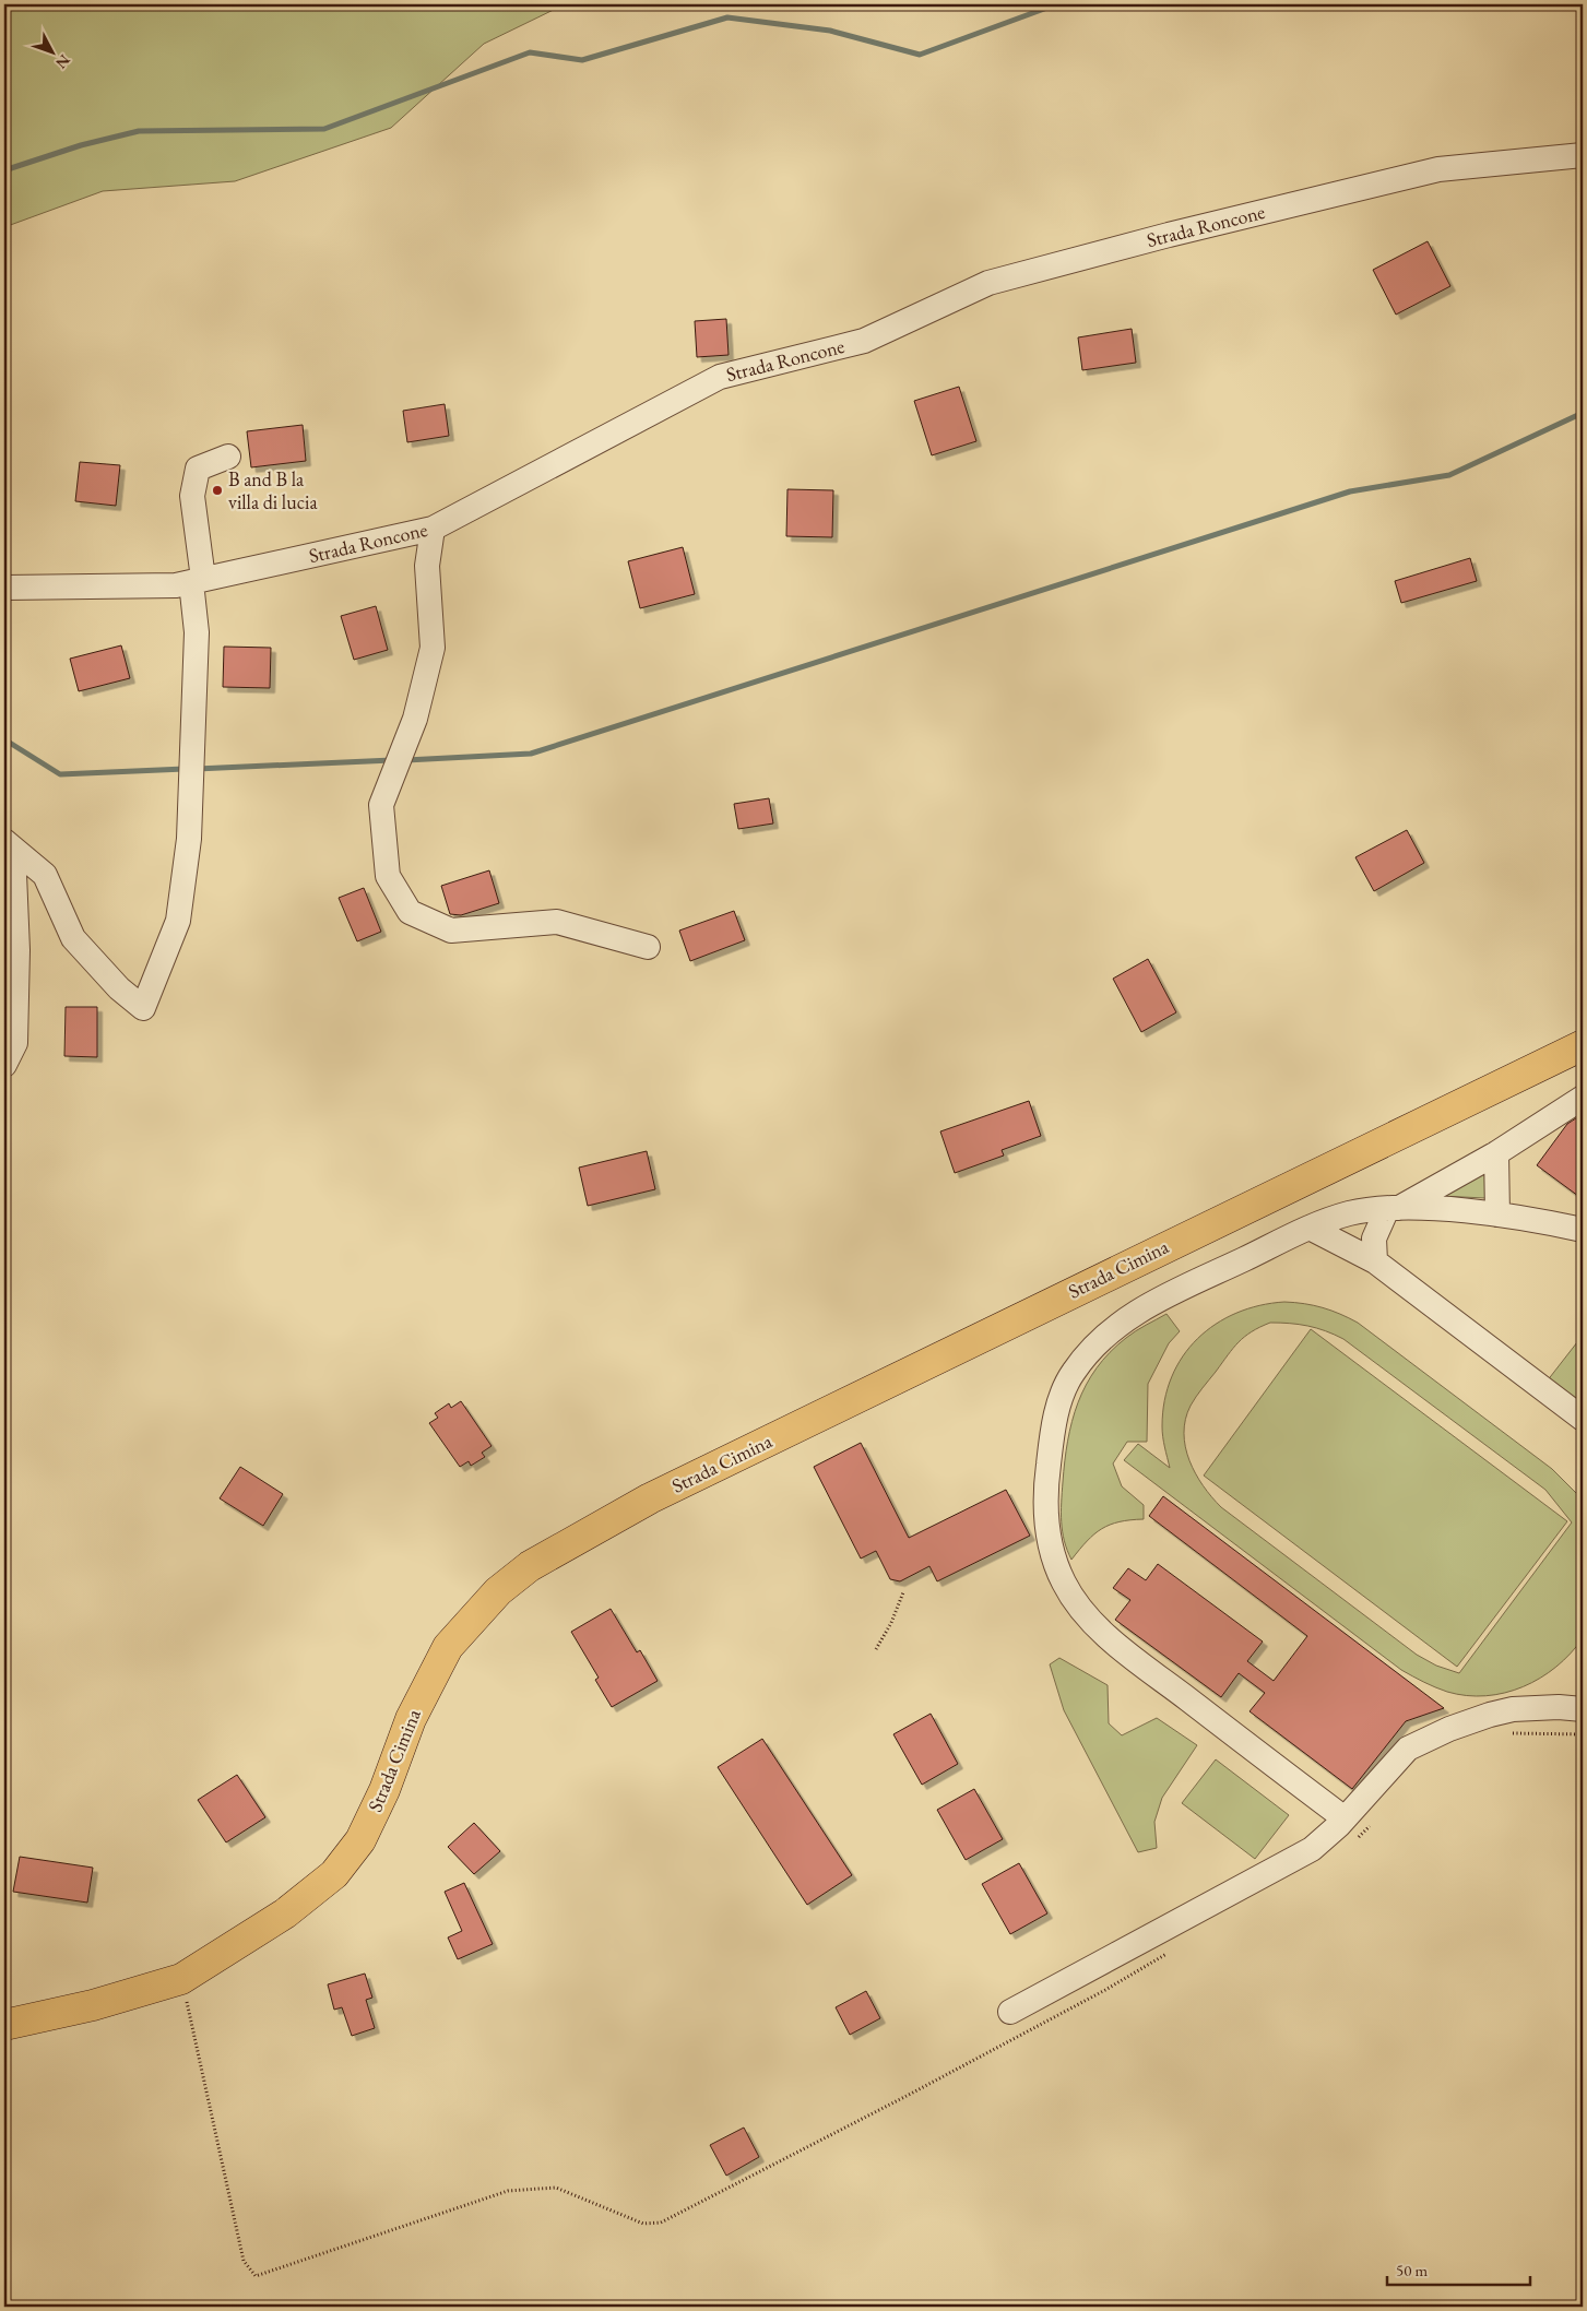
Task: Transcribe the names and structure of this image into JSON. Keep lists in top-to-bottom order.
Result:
{
  "streets": {
    "main road": ["Strada Cimina"],
    "street": ["Strada Roncone"]
  },
  "places": ["B and B la villa di lucia"],
  "scale_bar": "50 m",
  "north": "bottom right"
}
